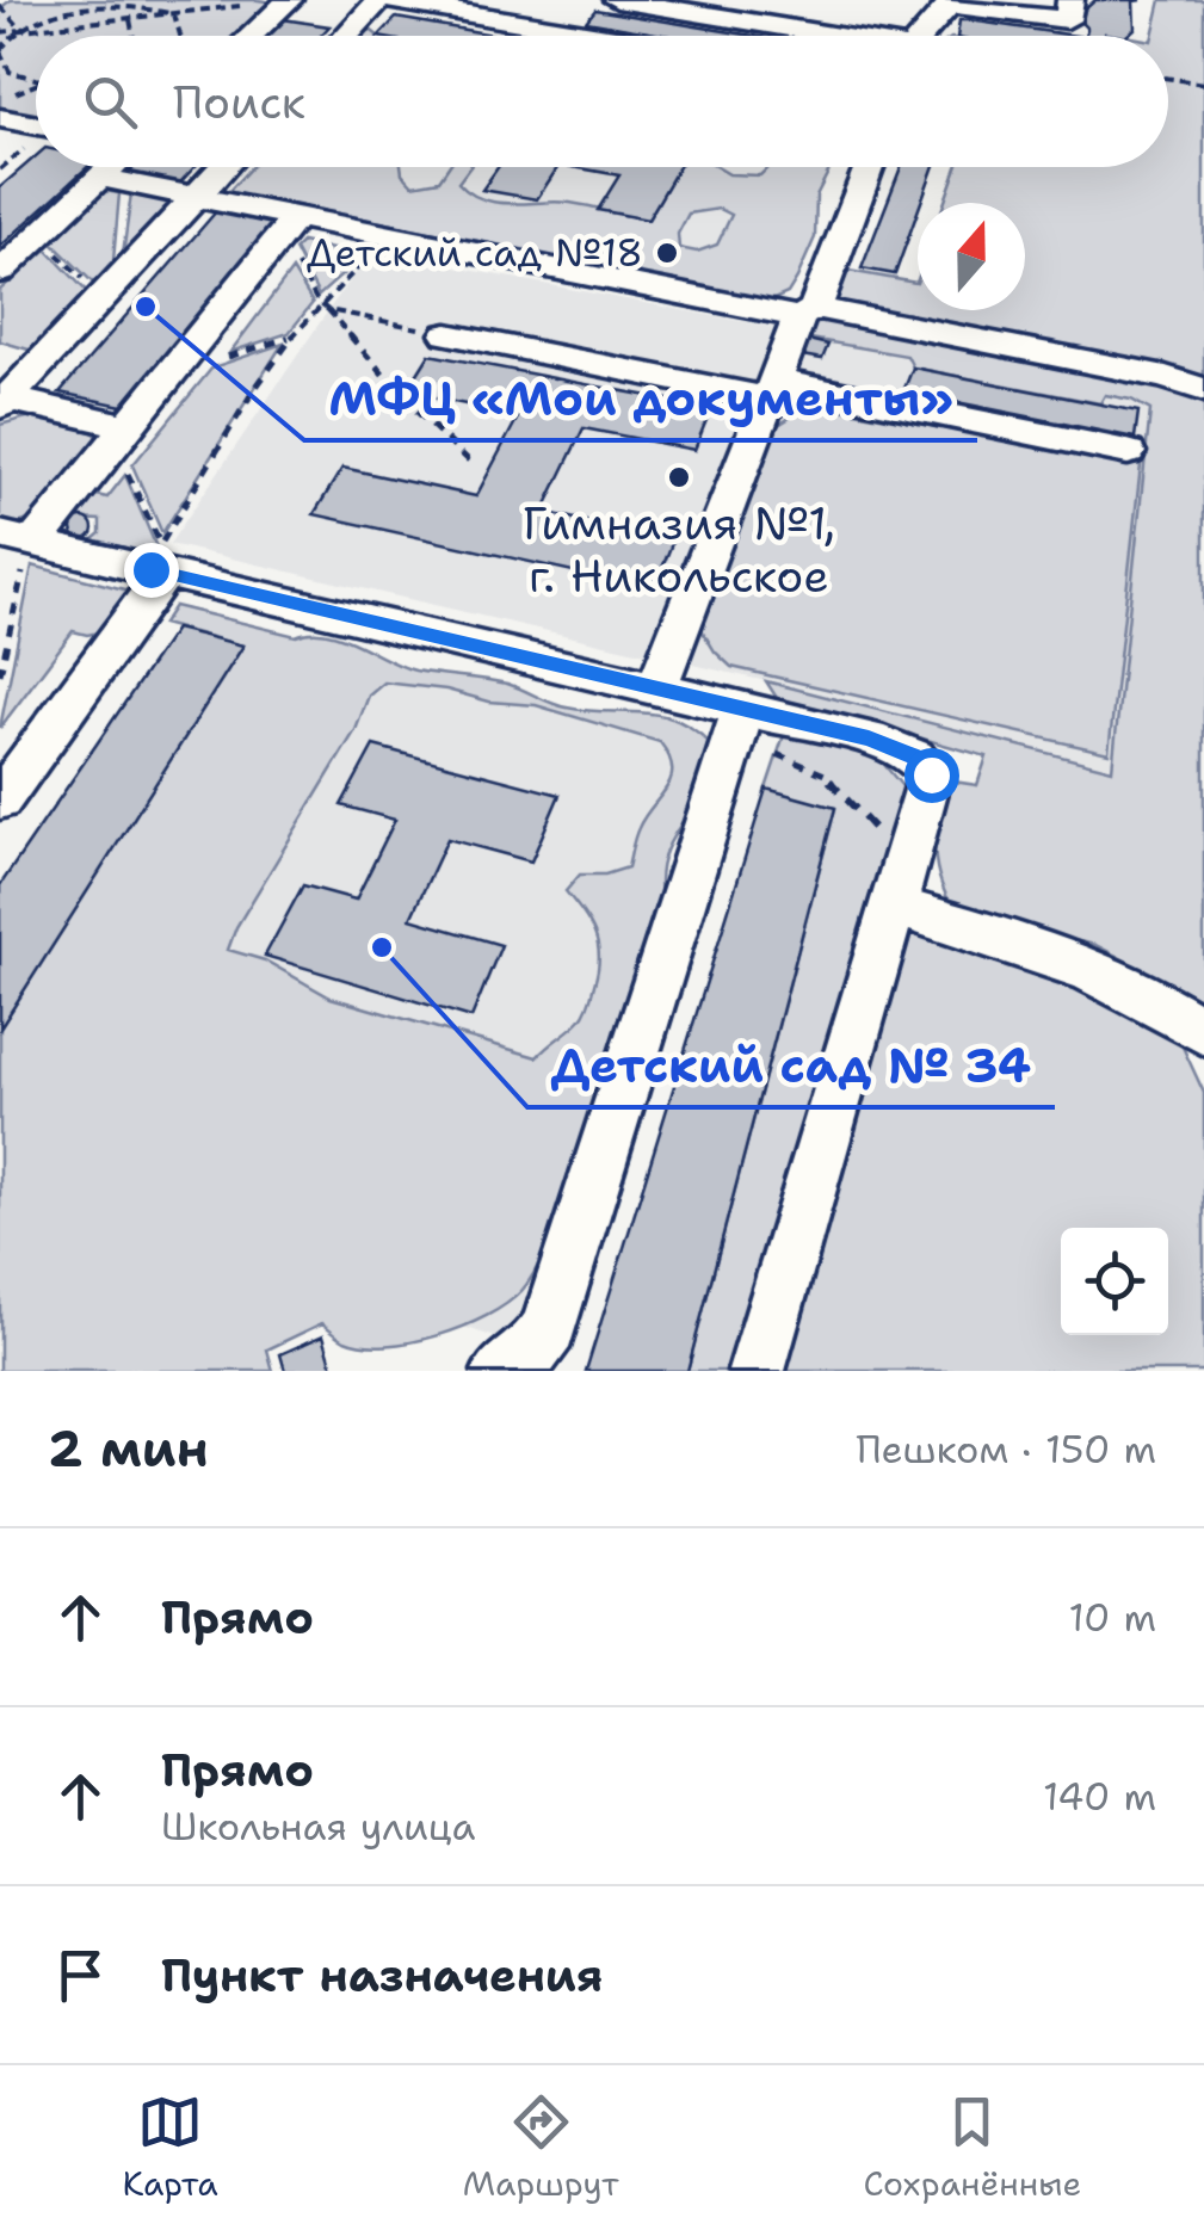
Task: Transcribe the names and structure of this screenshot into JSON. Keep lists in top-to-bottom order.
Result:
{
  "places": [
    "Детский сад №18",
    "МФЦ «Мои документы»",
    "Гимназия №1, г. Никольское",
    "Детский сад № 34"
  ],
  "north": "top",
  "page": {
    "search": "Поиск",
    "heading": ["2 мин", "Пешком · 150 m"],
    "list": [
      ["Прямо", "10 m"],
      ["Прямо", "Школьная улица", "140 m"],
      "Пункт назначения"
    ],
    "nav": ["Карта", "Маршрут", "Сохранённые"]
  }
}
